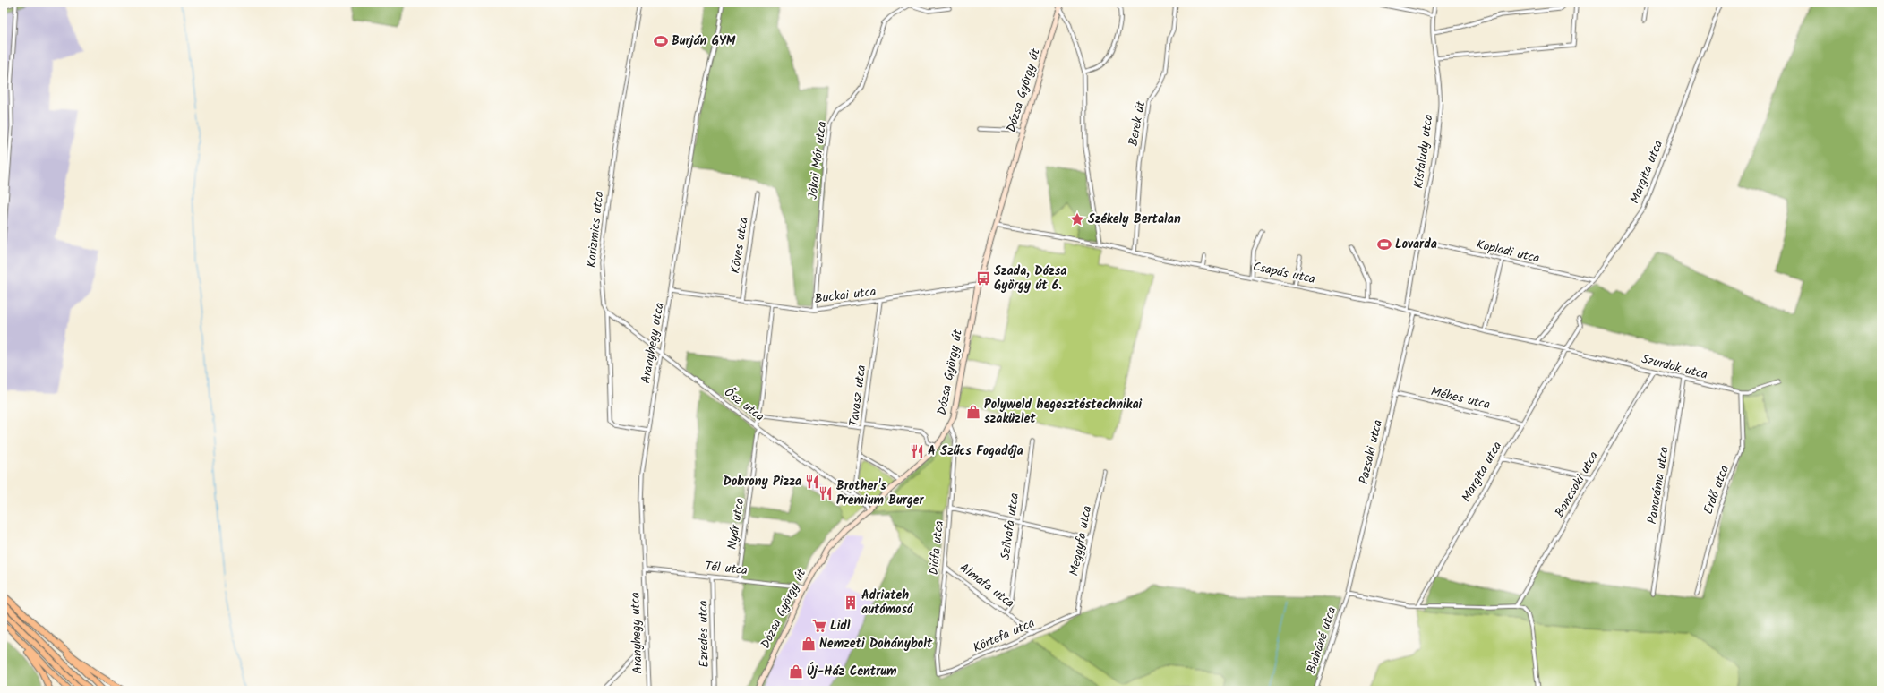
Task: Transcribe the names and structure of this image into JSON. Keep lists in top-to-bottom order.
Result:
{
  "streets": {
    "main road": ["Dózsa György út"],
    "street": [
      "Berek út",
      "Kisfaludy utca",
      "Jókai Mór utca",
      "Margita utca",
      "Korizmics utca",
      "Köves utca",
      "Kopladi utca",
      "Csapás utca",
      "Buckai utca",
      "Aranyhegy utca",
      "Szurdok utca",
      "Tavasz utca",
      "Méhes utca",
      "Ősz utca",
      "Pazsaki utca",
      "Boncsoki utca",
      "Panoráma utca",
      "Erdő utca",
      "Nyár utca",
      "Szilvafa utca",
      "Meggyfa utca",
      "Diófa utca",
      "Tél utca",
      "Almafa utca",
      "Ezredes utca",
      "Körtefa utca",
      "Blaháné utca"
    ]
  },
  "crossings": [
    ["Dózsa György út", "Csapás utca"],
    ["Dózsa György út", "Buckai utca"],
    ["Dózsa György út", "Ősz utca"],
    ["Dózsa György út", "Diófa utca"],
    ["Dózsa György út", "Tél utca"],
    ["Berek út", "Csapás utca"],
    ["Kisfaludy utca", "Kopladi utca"],
    ["Kisfaludy utca", "Csapás utca"],
    ["Jókai Mór utca", "Buckai utca"],
    ["Margita utca", "Kopladi utca"],
    ["Margita utca", "Csapás utca"],
    ["Margita utca", "Szurdok utca"],
    ["Margita utca", "Méhes utca"],
    ["Korizmics utca", "Aranyhegy utca"],
    ["Korizmics utca", "Ősz utca"],
    ["Köves utca", "Buckai utca"],
    ["Csapás utca", "Szurdok utca"],
    ["Csapás utca", "Pazsaki utca"],
    ["Buckai utca", "Aranyhegy utca"],
    ["Buckai utca", "Tavasz utca"],
    ["Aranyhegy utca", "Ősz utca"],
    ["Aranyhegy utca", "Tél utca"],
    ["Szurdok utca", "Boncsoki utca"],
    ["Szurdok utca", "Panoráma utca"],
    ["Szurdok utca", "Erdő utca"],
    ["Tavasz utca", "Ősz utca"],
    ["Méhes utca", "Pazsaki utca"],
    ["Ősz utca", "Nyár utca"],
    ["Pazsaki utca", "Blaháné utca"],
    ["Nyár utca", "Tél utca"],
    ["Szilvafa utca", "Almafa utca"],
    ["Meggyfa utca", "Körtefa utca"],
    ["Diófa utca", "Almafa utca"],
    ["Diófa utca", "Körtefa utca"],
    ["Tél utca", "Ezredes utca"],
    ["Almafa utca", "Körtefa utca"]
  ],
  "places": {
    "sports": ["Burján GYM", "Lovarda"],
    "place": ["Székely Bertalan"],
    "bus stop": ["Szada, Dózsa György út 6."],
    "shop": ["Polyweld hegesztéstechnikai szaküzlet", "Nemzeti Dohánybolt", "Új-Ház Centrum"],
    "restaurant": ["A Szűcs Fogadója", "Dobrony Pizza", "Brother's Premium Burger"],
    "building": ["Adriateh autómosó"],
    "supermarket": ["Lidl"]
  }
}
